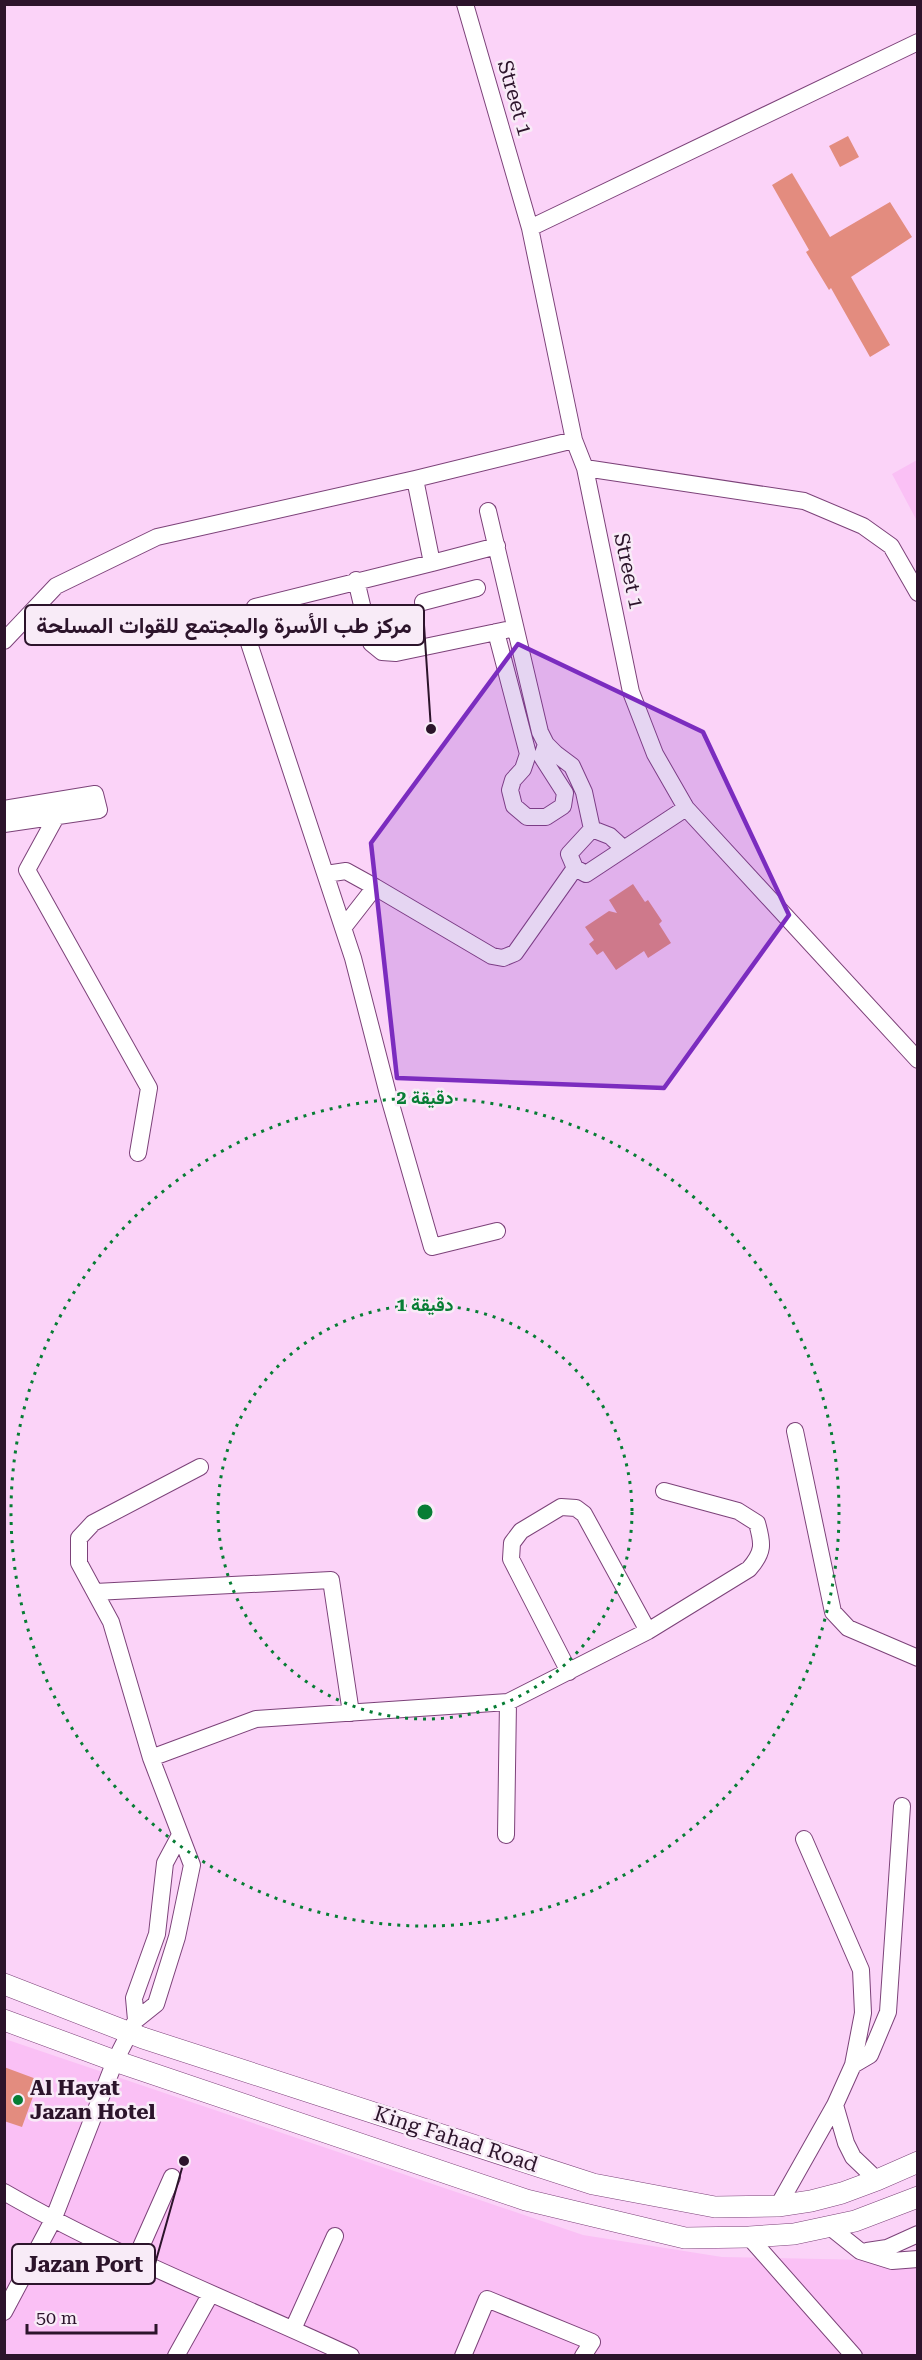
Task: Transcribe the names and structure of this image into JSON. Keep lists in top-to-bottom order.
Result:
{
  "streets": {
    "main road": ["King Fahad Road"],
    "street": ["Street 1"]
  },
  "places": ["مركز طب الأسرة والمجتمع للقوات المسلحة", "Al Hayat Jazan Hotel", "Jazan Port"],
  "scale_bar": "50 m",
  "rings": ["2 دقيقة", "1 دقيقة"]
}
